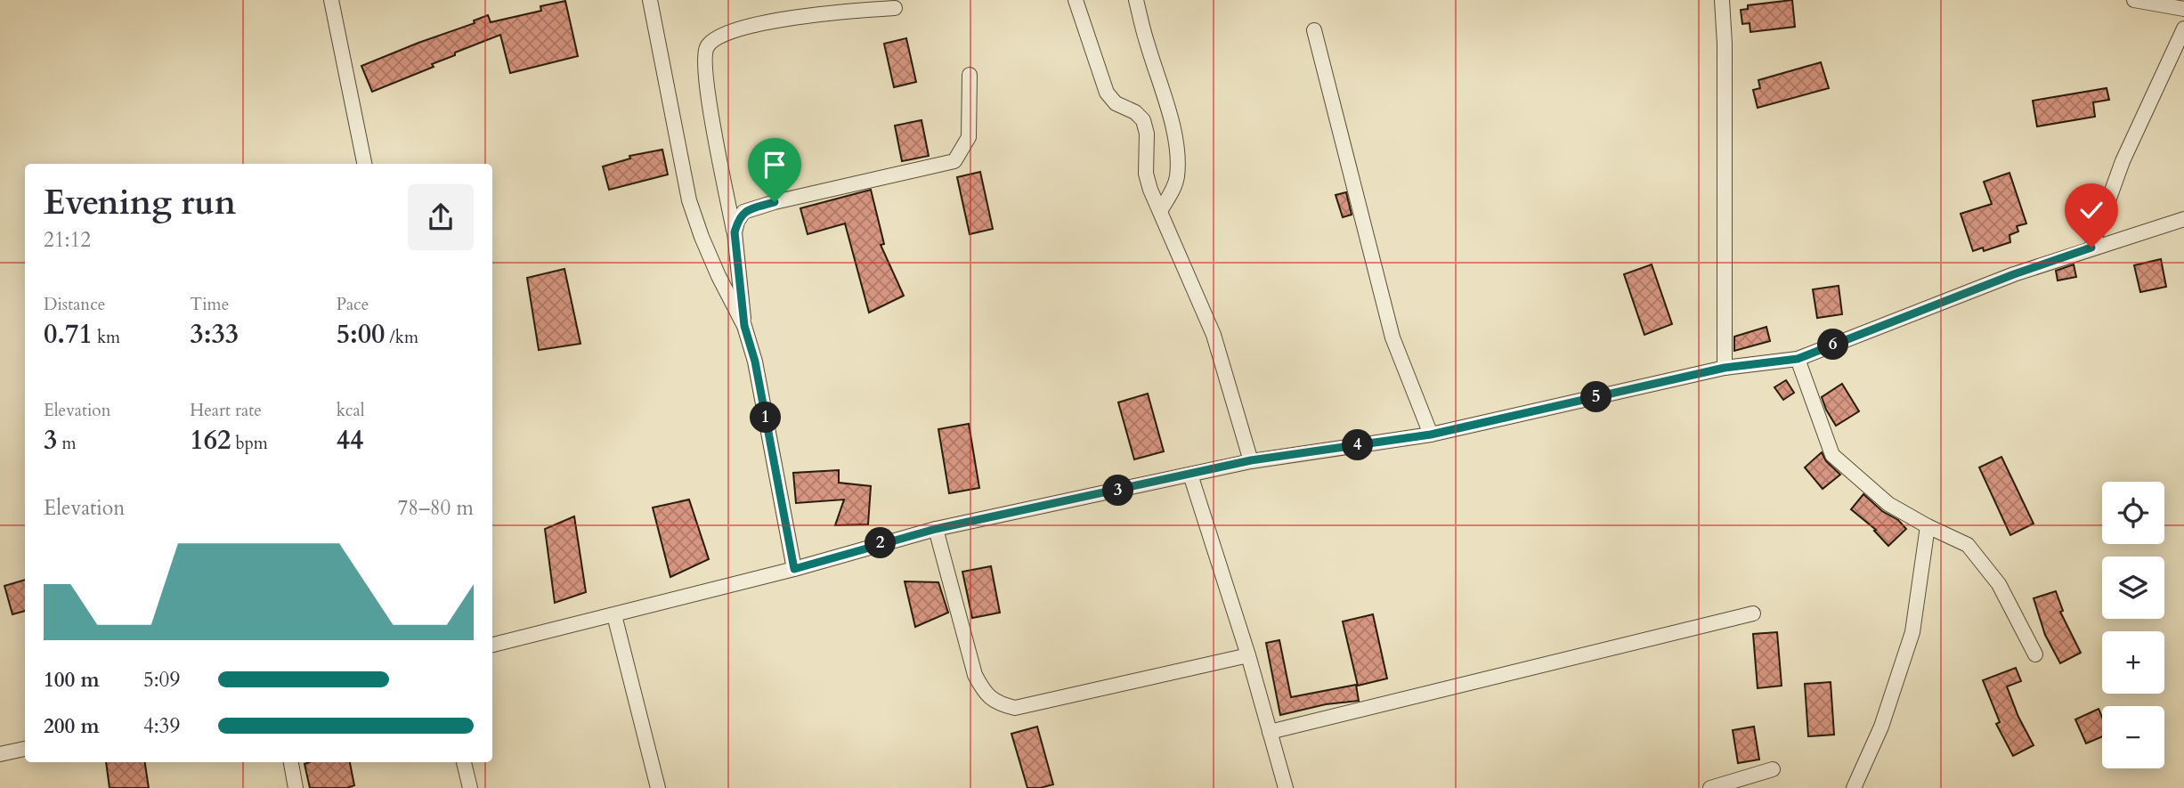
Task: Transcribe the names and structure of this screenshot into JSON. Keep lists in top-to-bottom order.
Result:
{
  "page": {
    "heading": ["Evening run", "21:12"],
    "stats": [
      ["Distance", "0.71 km"],
      ["Time", "3:33"],
      ["Pace", "5:00 /km"],
      ["Elevation", "3 m"],
      ["Heart rate", "162 bpm"],
      ["kcal", "44"]
    ],
    "pins": [
      "6",
      "5",
      "1",
      "4",
      "3",
      "2"
    ],
    "map_buttons": ["+", "−"],
    "chart": ["Elevation", "78–80 m"],
    "list": [
      {
        "name": "100 m",
        "note": "5:09"
      },
      {
        "name": "200 m",
        "note": "4:39"
      }
    ]
  }
}
